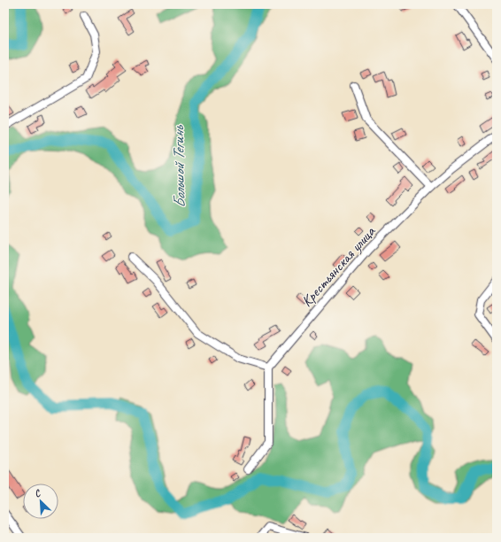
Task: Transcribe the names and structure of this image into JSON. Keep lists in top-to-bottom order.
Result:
{
  "streets": {
    "street": ["Крестьянская улица"]
  },
  "water": ["Большой Тегинь"],
  "north": "top left"
}
